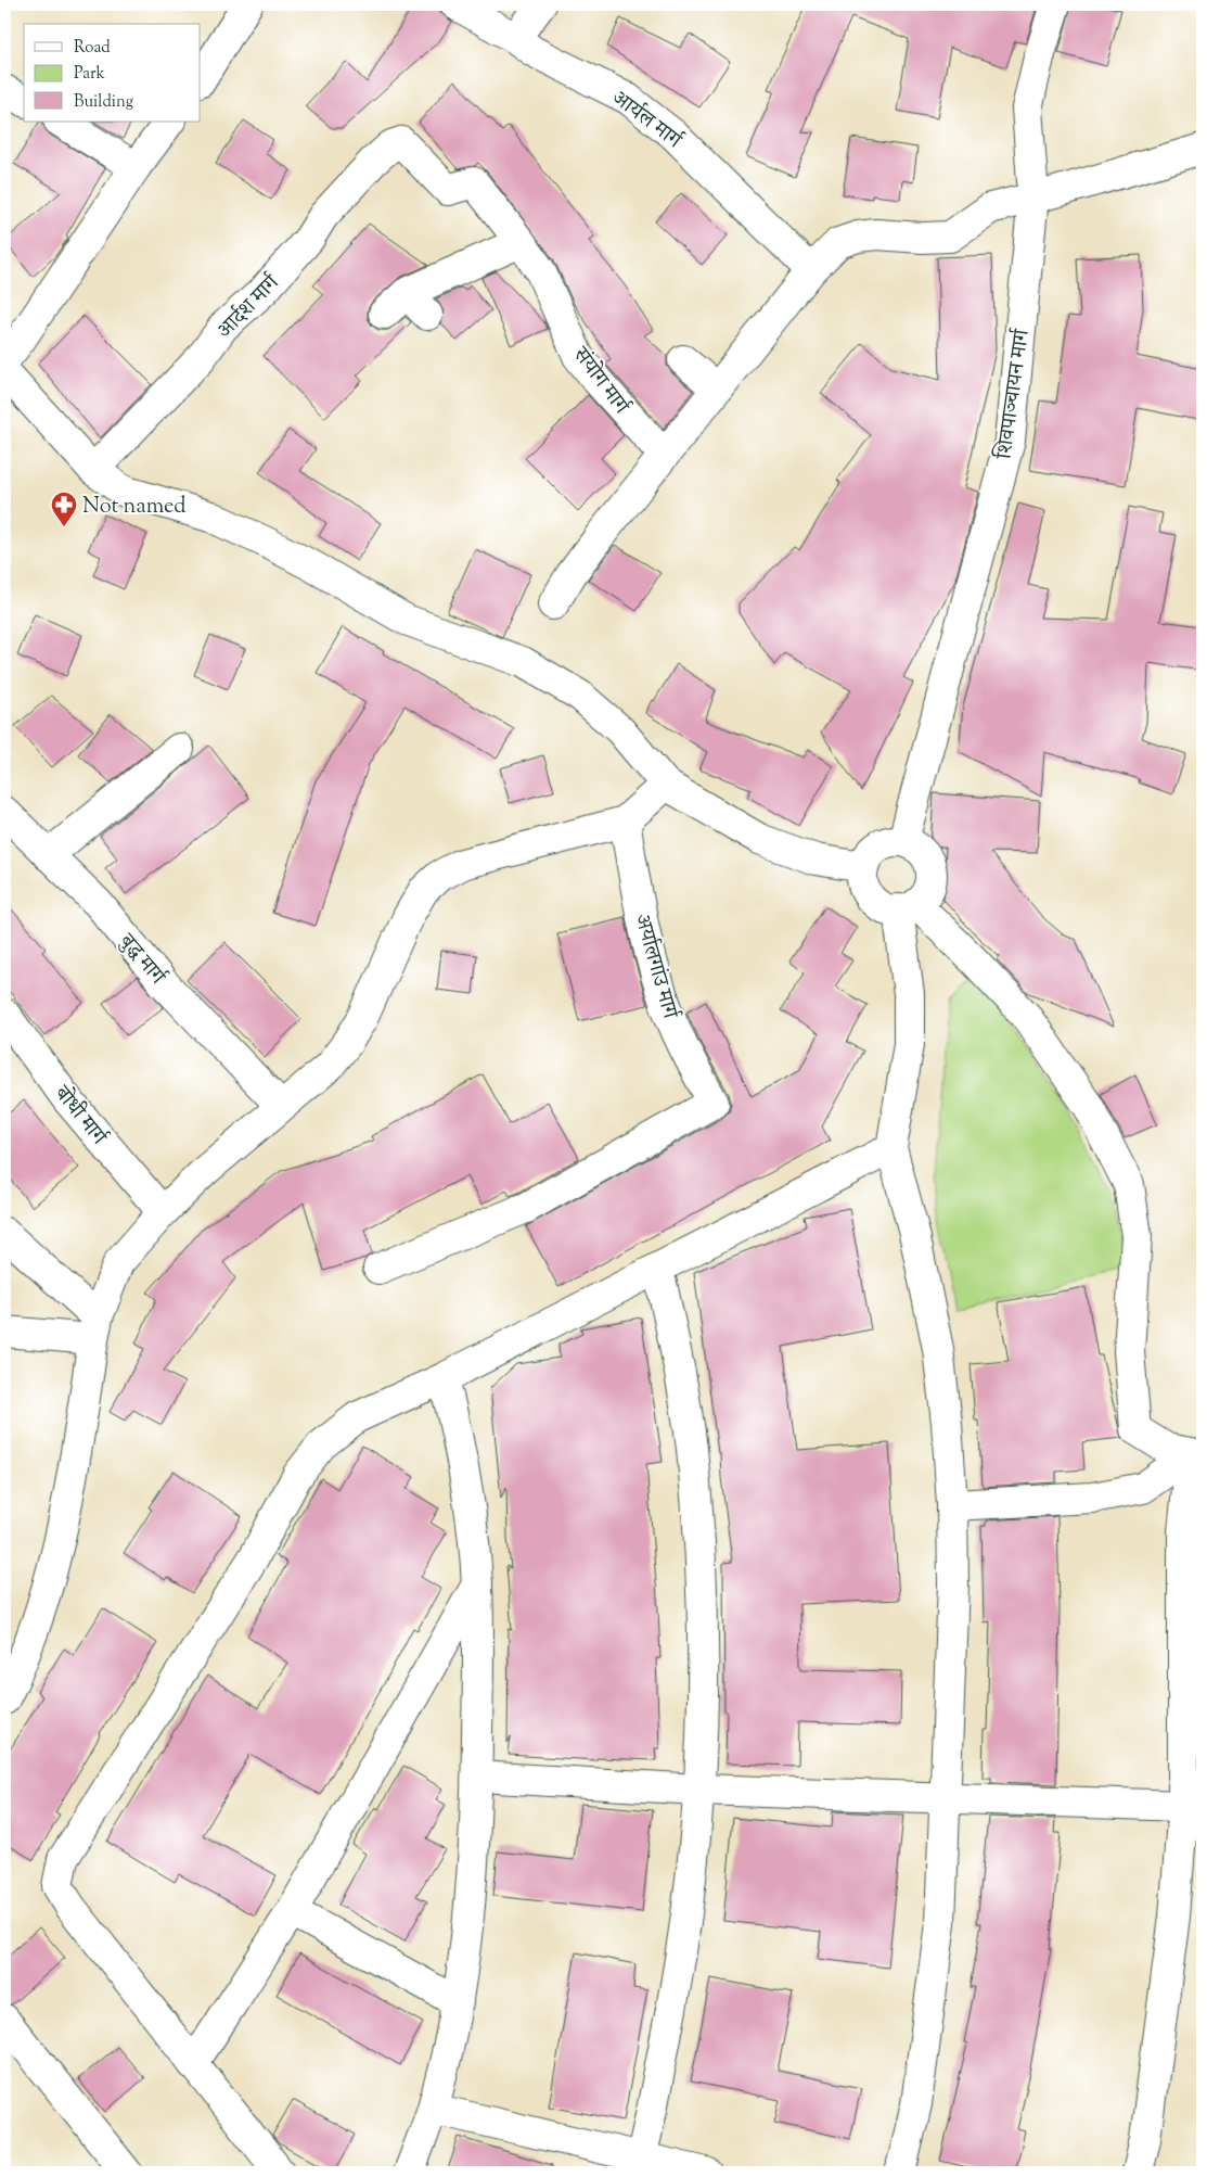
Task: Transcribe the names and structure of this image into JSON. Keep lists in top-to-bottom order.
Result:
{
  "streets": {
    "street": [
      "आर्यल मार्ग",
      "आर्दश मार्ग",
      "संयोग मार्ग",
      "शिवपाञ्चायन मार्ग",
      "बुद्ध मार्ग",
      "अर्यालगांउ मार्ग",
      "बोधी मार्ग"
    ]
  },
  "crossings": [
    ["आर्दश मार्ग", "संयोग मार्ग"]
  ],
  "places": {
    "pharmacy": ["Not named"]
  },
  "legend": ["Road", "Park", "Building"]
}
